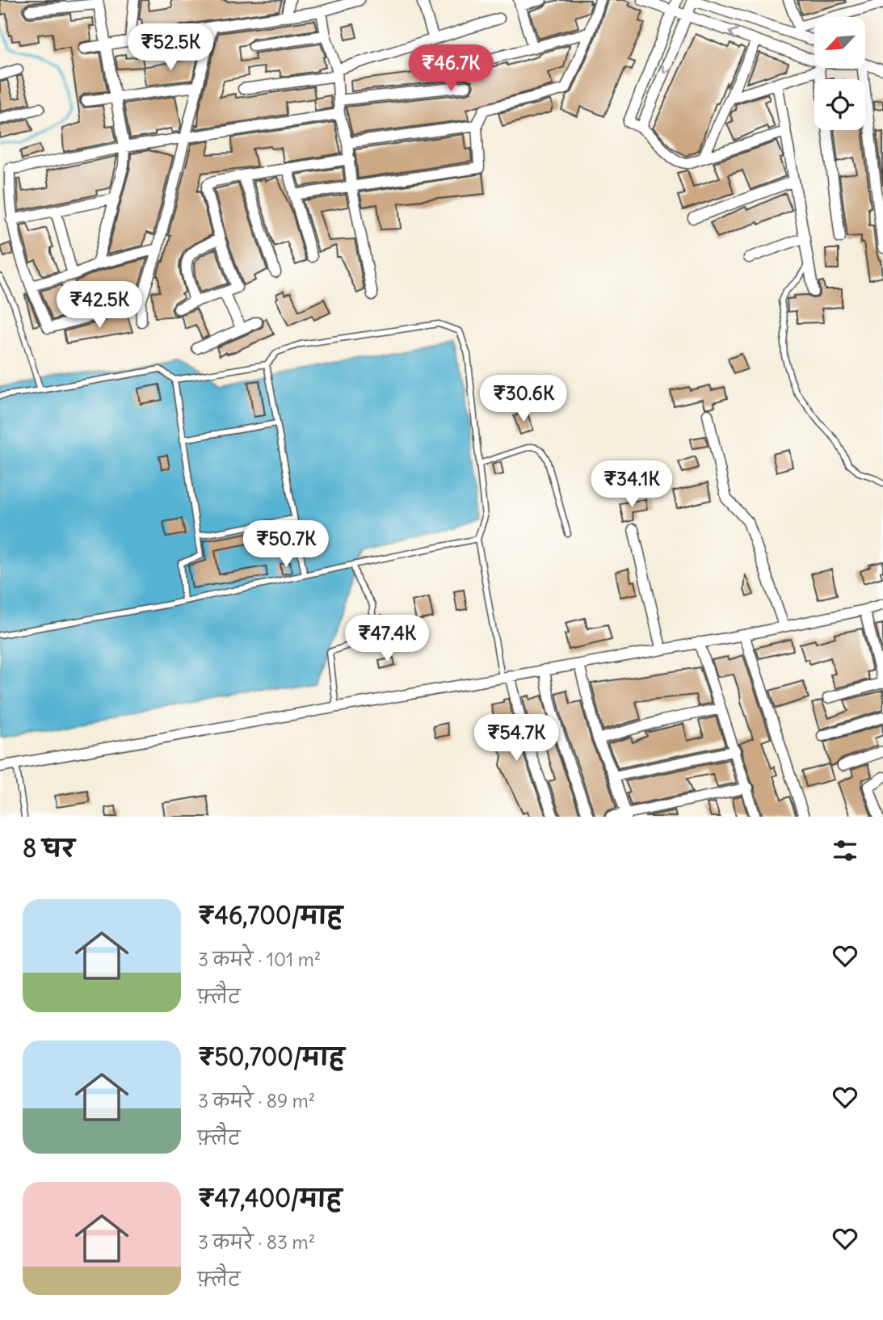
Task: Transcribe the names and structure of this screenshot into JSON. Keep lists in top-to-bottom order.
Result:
{
  "north": "bottom left",
  "page": {
    "price": [
      "₹52.5K",
      "₹46.7K",
      "₹42.5K",
      "₹30.6K",
      "₹34.1K",
      "₹50.7K",
      "₹47.4K",
      "₹54.7K"
    ],
    "heading": "8 घर",
    "list": [
      {
        "name": "₹46,700/माह",
        "note": "3 कमरे · 101 m² · फ़्लैट"
      },
      {
        "name": "₹50,700/माह",
        "note": "3 कमरे · 89 m² · फ़्लैट"
      },
      {
        "name": "₹47,400/माह",
        "note": "3 कमरे · 83 m² · फ़्लैट"
      }
    ]
  }
}
